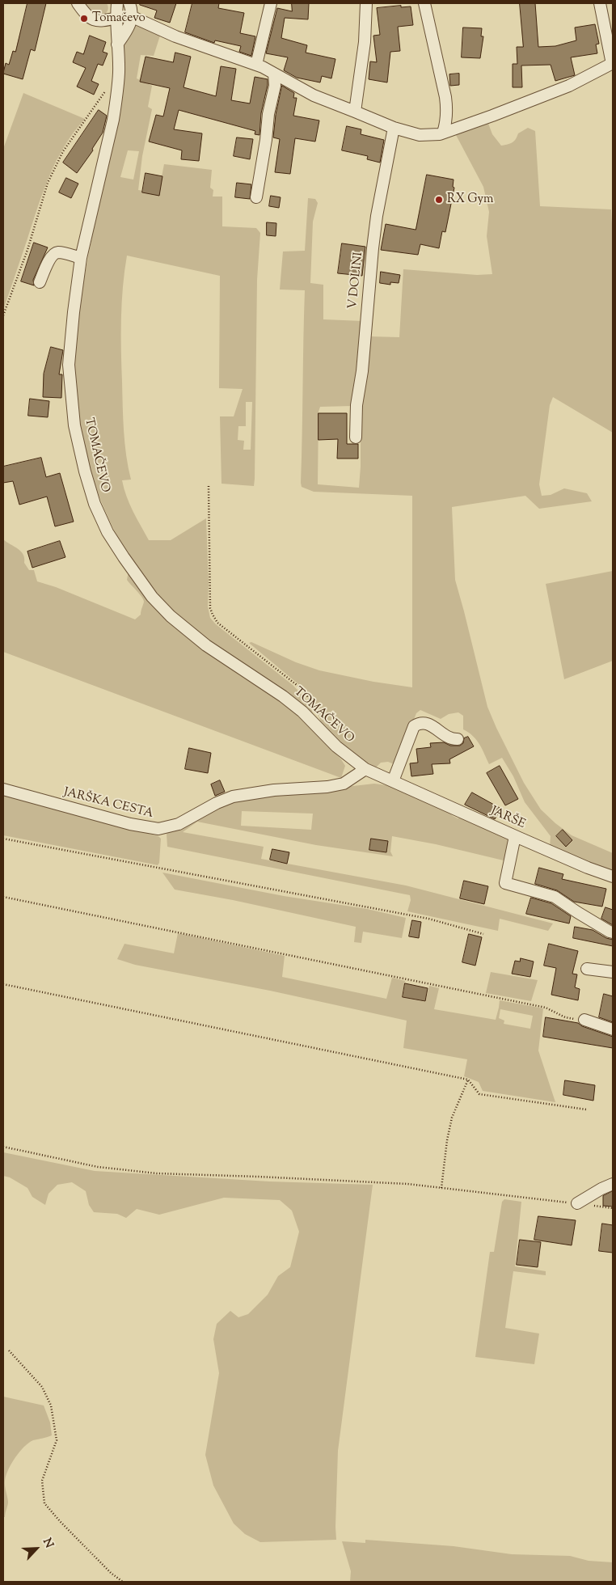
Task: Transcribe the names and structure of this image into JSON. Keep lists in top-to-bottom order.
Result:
{
  "streets": {
    "street": [
      "V DOLINI",
      "TOMAČEVO",
      "JARŠKA CESTA",
      "JARŠE"
    ]
  },
  "crossings": [
    ["TOMAČEVO", "JARŠKA CESTA"],
    ["TOMAČEVO", "JARŠE"]
  ],
  "places": ["Tomačevo", "RX Gym"],
  "north": "top right"
}
